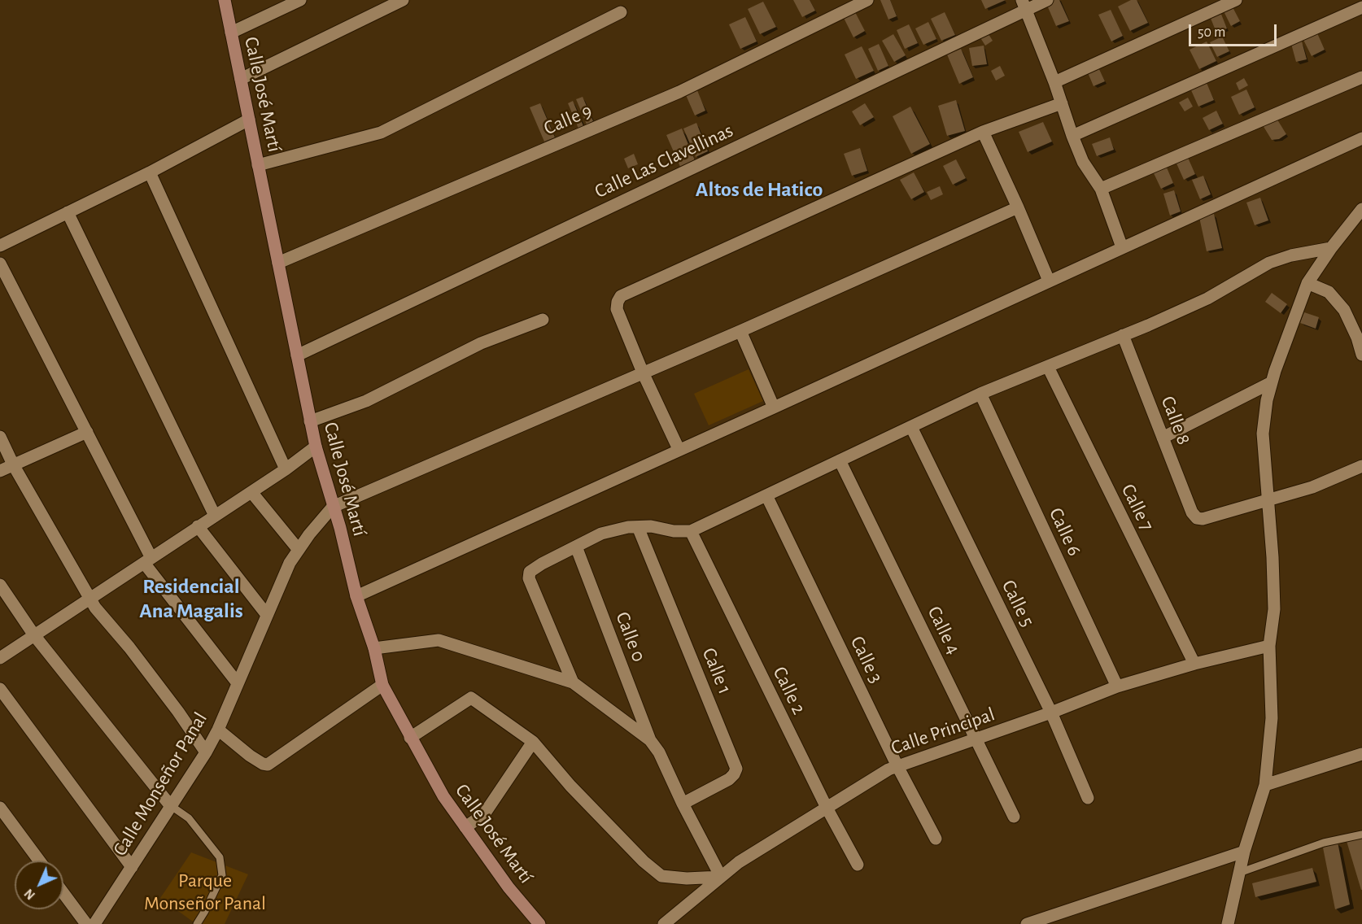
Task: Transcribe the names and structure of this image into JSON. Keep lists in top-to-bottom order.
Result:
{
  "streets": {
    "main road": ["Calle José Martí"],
    "street": [
      "Calle 9",
      "Calle Las Clavellinas",
      "Calle 8",
      "Calle 7",
      "Calle 6",
      "Calle 5",
      "Calle 4",
      "Calle 0",
      "Calle 3",
      "Calle 1",
      "Calle 2",
      "Calle Principal",
      "Calle Monseñor Panal"
    ]
  },
  "crossings": [
    ["Calle José Martí", "Calle 9"],
    ["Calle José Martí", "Calle Las Clavellinas"],
    ["Calle José Martí", "Calle Monseñor Panal"],
    ["Calle 7", "Calle Principal"],
    ["Calle 6", "Calle Principal"],
    ["Calle 5", "Calle Principal"],
    ["Calle 4", "Calle Principal"],
    ["Calle 3", "Calle Principal"],
    ["Calle 2", "Calle Principal"]
  ],
  "districts": ["Altos de Hatico", "Residencial Ana Magalis"],
  "parks": ["Parque Monseñor Panal"],
  "scale_bar": "50 m",
  "north": "bottom left"
}
